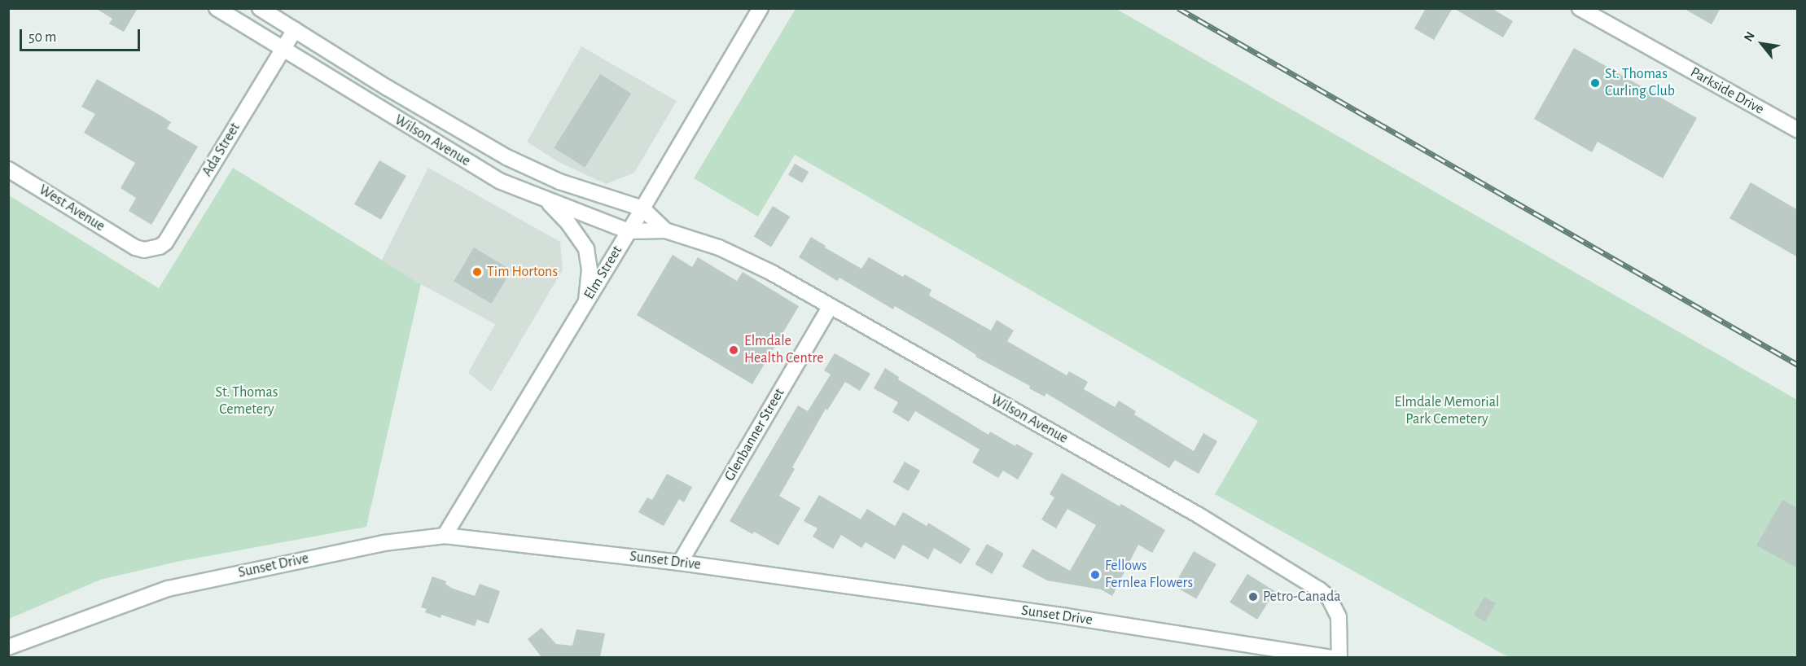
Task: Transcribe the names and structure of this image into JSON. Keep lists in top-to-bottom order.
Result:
{
  "streets": {
    "street": [
      "Parkside Drive",
      "Wilson Avenue",
      "Ada Street",
      "West Avenue",
      "Elm Street",
      "Glenbanner Street",
      "Sunset Drive"
    ]
  },
  "crossings": [
    ["Wilson Avenue", "Ada Street"],
    ["Wilson Avenue", "Elm Street"],
    ["Wilson Avenue", "Glenbanner Street"],
    ["Ada Street", "West Avenue"],
    ["Elm Street", "Sunset Drive"],
    ["Glenbanner Street", "Sunset Drive"]
  ],
  "parks": ["St. Thomas Cemetery", "Elmdale Memorial Park Cemetery"],
  "places": [
    "St. Thomas Curling Club",
    "Tim Hortons",
    "Elmdale Health Centre",
    "Fellows Fernlea Flowers",
    "Petro-Canada"
  ],
  "scale_bar": "50 m",
  "north": "top left"
}
